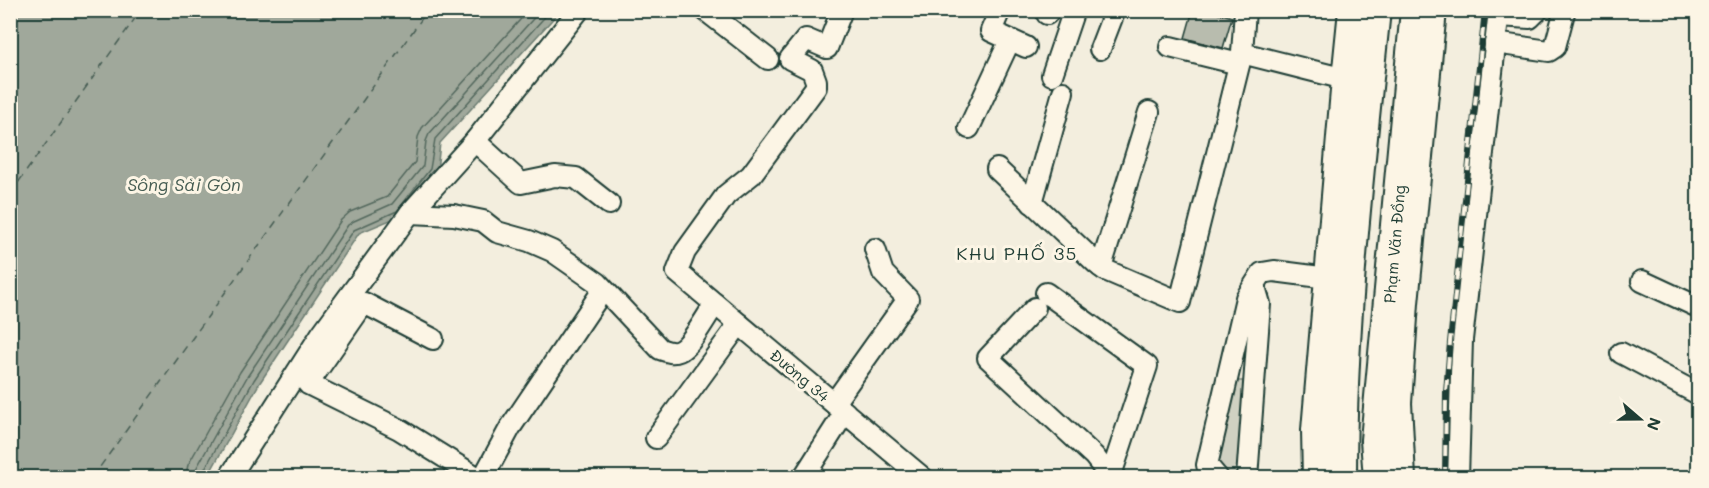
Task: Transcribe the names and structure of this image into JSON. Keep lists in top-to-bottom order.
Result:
{
  "streets": {
    "highway": ["Phạm Văn Đồng"],
    "street": ["Đường 34"]
  },
  "districts": ["KHU PHỐ 35"],
  "water": ["Sông Sài Gòn"],
  "north": "right"
}
